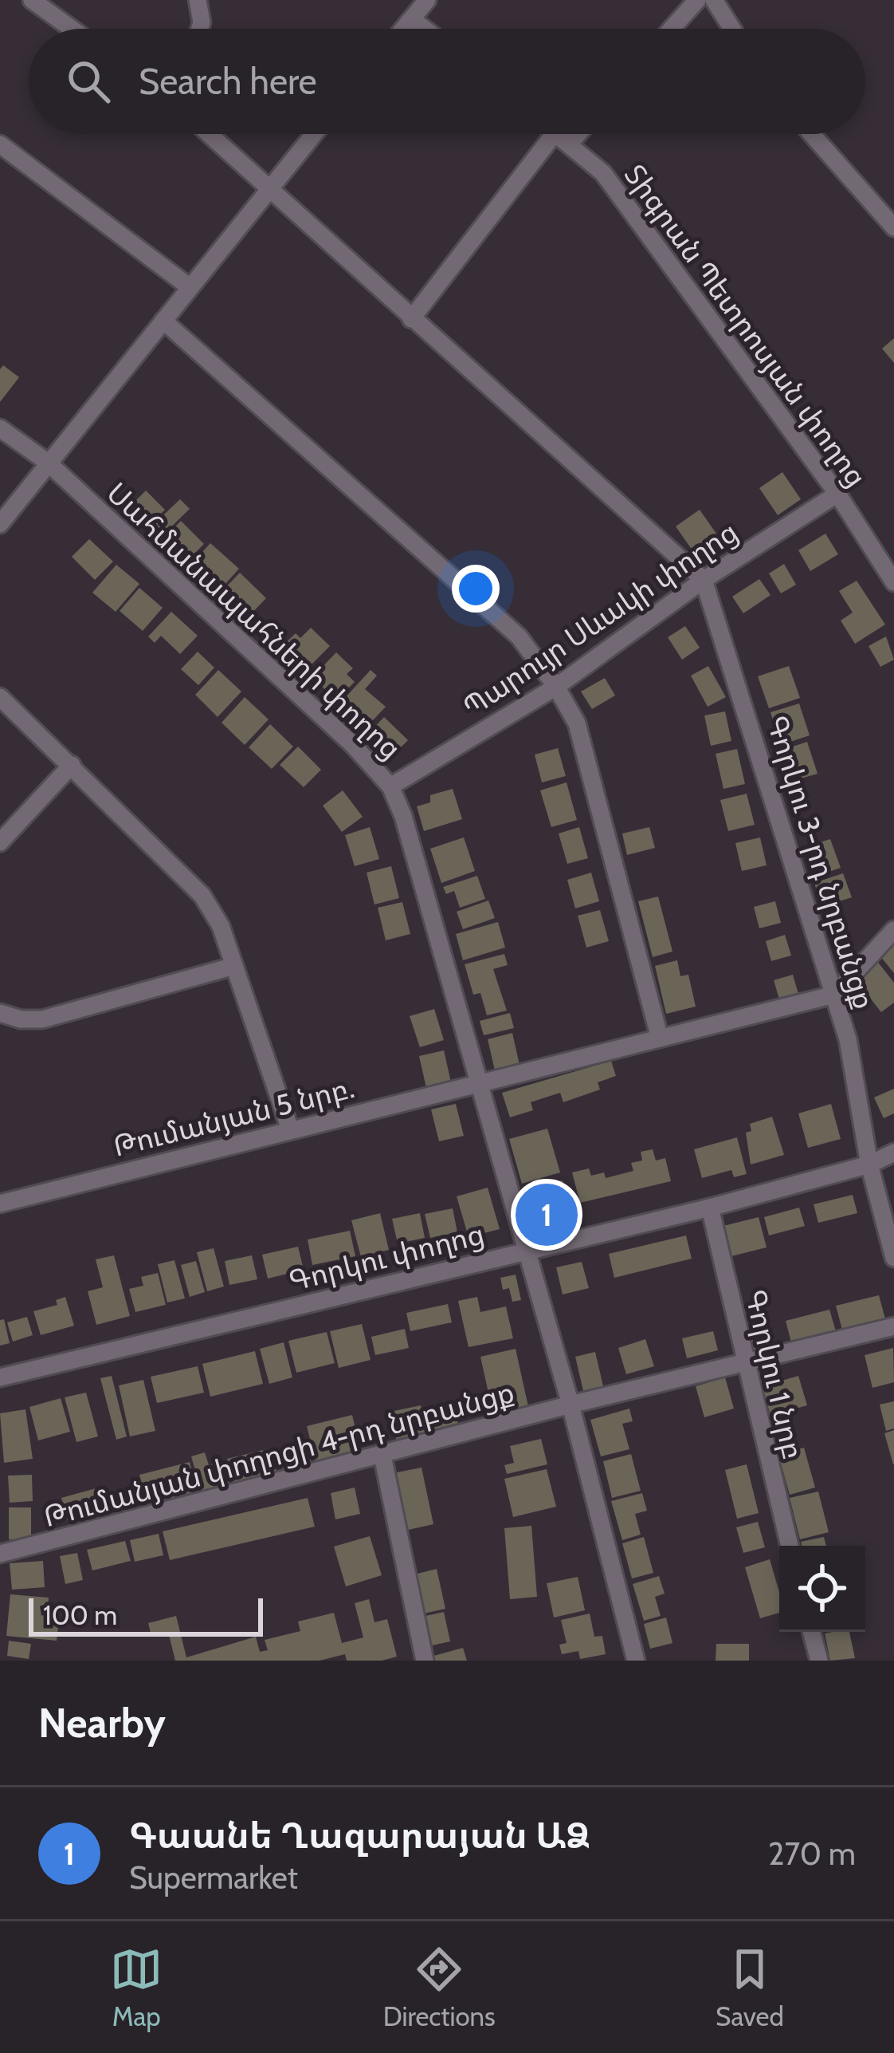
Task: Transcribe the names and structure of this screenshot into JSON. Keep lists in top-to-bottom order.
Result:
{
  "streets": {
    "street": [
      "Տիգրան Պետրոսյան փողոց",
      "Պարույր Սևակի փողոց",
      "Սահմանապահների փողոց",
      "Գորկու 3-րդ նրբանցք",
      "Թումանյան 5 նրբ.",
      "Գորկու փողոց",
      "Գորկու 1 նրբ",
      "Թումանյան փողոցի 4-րդ նրբանցք"
    ]
  },
  "crossings": [
    ["Տիգրան Պետրոսյան փողոց", "Պարույր Սևակի փողոց"],
    ["Պարույր Սևակի փողոց", "Սահմանապահների փողոց"],
    ["Պարույր Սևակի փողոց", "Գորկու 3-րդ նրբանցք"],
    ["Սահմանապահների փողոց", "Թումանյան 5 նրբ."],
    ["Սահմանապահների փողոց", "Գորկու փողոց"],
    ["Սահմանապահների փողոց", "Թումանյան փողոցի 4-րդ նրբանցք"],
    ["Գորկու 3-րդ նրբանցք", "Թումանյան 5 նրբ."],
    ["Գորկու 3-րդ նրբանցք", "Գորկու փողոց"],
    ["Գորկու փողոց", "Գորկու 1 նրբ"],
    ["Գորկու 1 նրբ", "Թումանյան փողոցի 4-րդ նրբանցք"]
  ],
  "scale_bar": "100 m",
  "page": {
    "search": "Search here",
    "pins": "1",
    "scale": "100 m",
    "heading": "Nearby",
    "list": [
      {
        "mark": "1",
        "name": "Գաանե Ղազարայան ԱՁ",
        "note": "Supermarket",
        "value": "270 m"
      }
    ],
    "nav": ["Map", "Directions", "Saved"]
  }
}
